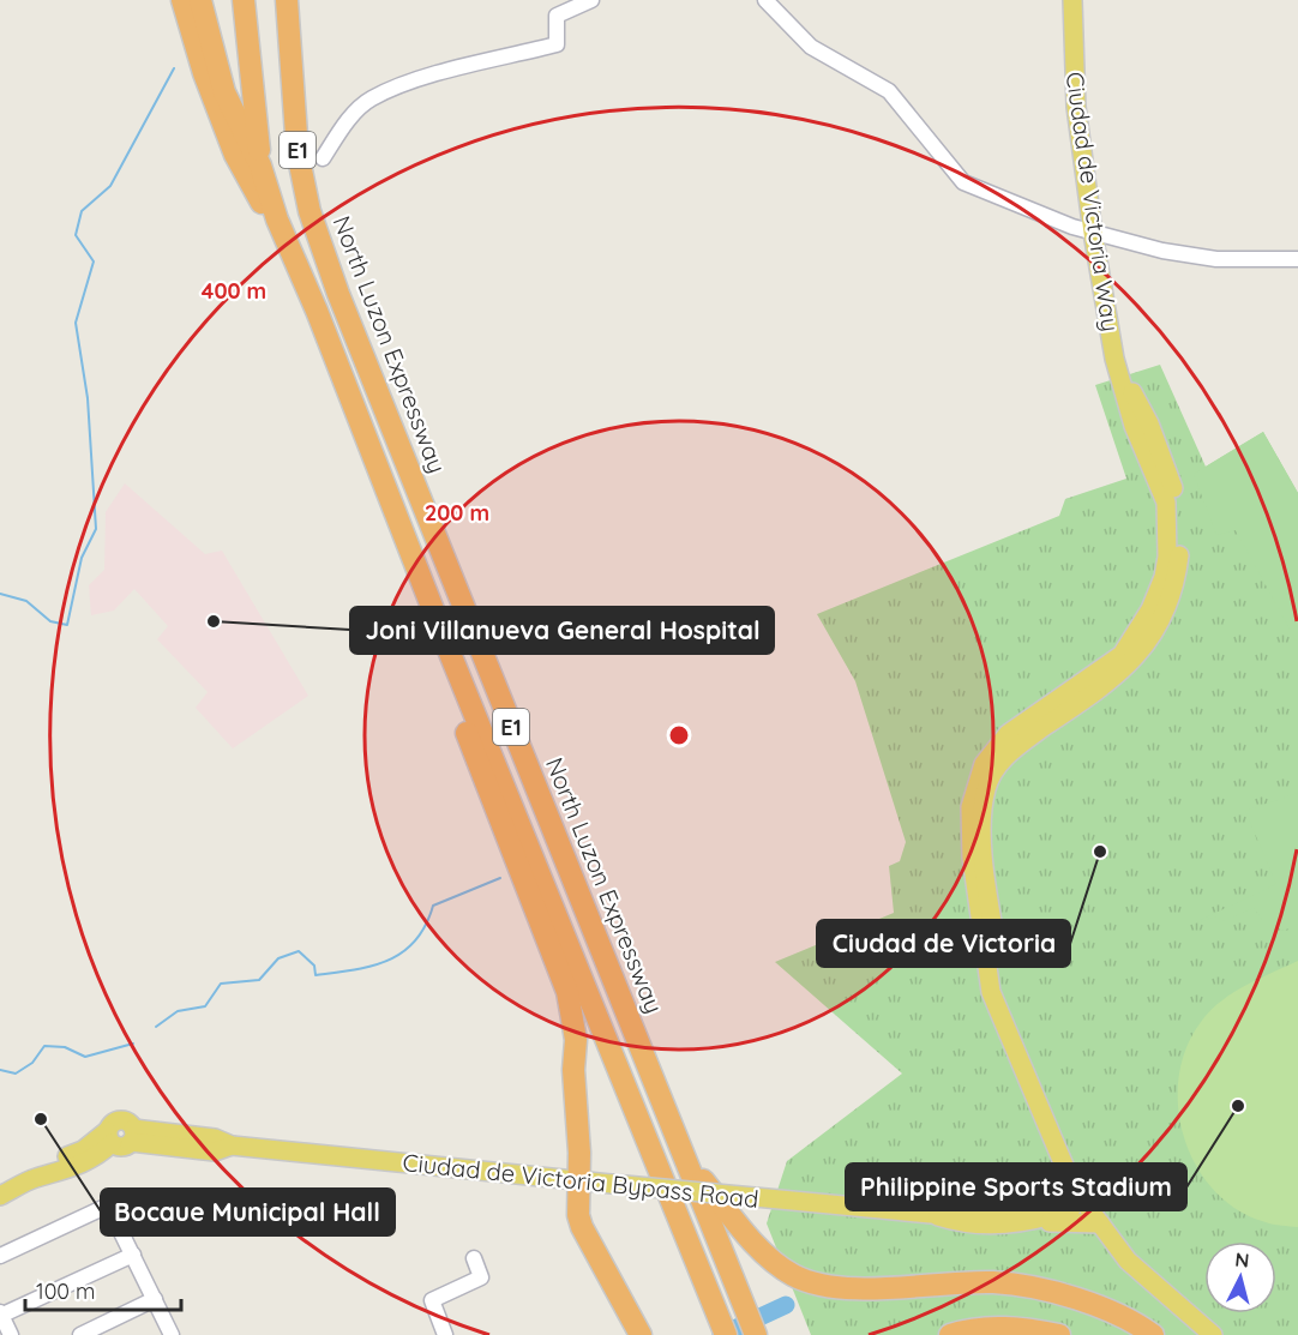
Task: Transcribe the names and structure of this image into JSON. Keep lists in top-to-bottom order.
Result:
{
  "streets": {
    "highway": ["E1", "North Luzon Expressway"],
    "main road": ["Ciudad de Victoria Way", "Ciudad de Victoria Bypass Road"]
  },
  "crossings": [
    ["Ciudad de Victoria Way", "Ciudad de Victoria Bypass Road"]
  ],
  "places": [
    "Joni Villanueva General Hospital",
    "Ciudad de Victoria",
    "Philippine Sports Stadium",
    "Bocaue Municipal Hall"
  ],
  "scale_bar": "100 m",
  "north": "top",
  "rings": ["400 m", "200 m"]
}
